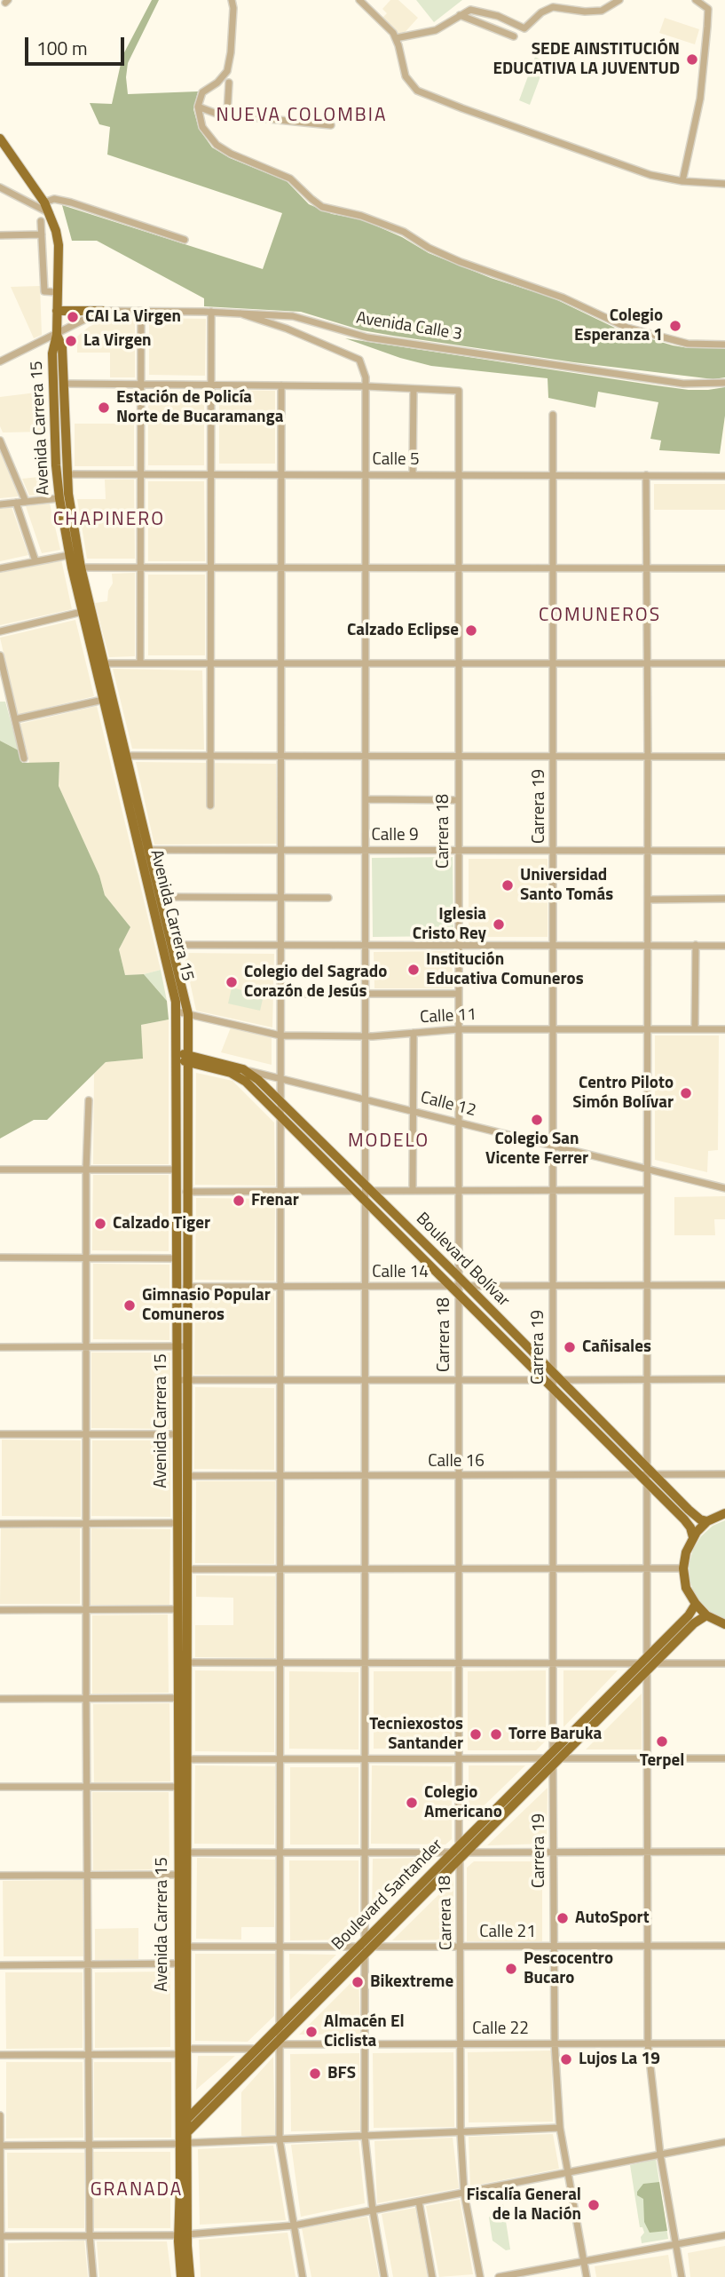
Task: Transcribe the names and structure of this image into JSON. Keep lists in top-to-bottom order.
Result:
{
  "streets": {
    "main road": ["Avenida Carrera 15", "Boulevard Bolívar", "Boulevard Santander"],
    "street": [
      "Avenida Calle 3",
      "Calle 5",
      "Carrera 19",
      "Carrera 18",
      "Calle 9",
      "Calle 11",
      "Calle 12",
      "Calle 14",
      "Calle 16",
      "Calle 21",
      "Calle 22"
    ]
  },
  "crossings": [
    ["Avenida Calle 3", "Avenida Carrera 15"],
    ["Avenida Carrera 15", "Calle 5"],
    ["Avenida Carrera 15", "Calle 9"],
    ["Avenida Carrera 15", "Calle 11"],
    ["Avenida Carrera 15", "Boulevard Bolívar"],
    ["Avenida Carrera 15", "Calle 14"],
    ["Avenida Carrera 15", "Calle 16"],
    ["Avenida Carrera 15", "Boulevard Santander"],
    ["Avenida Carrera 15", "Calle 21"],
    ["Avenida Carrera 15", "Calle 22"],
    ["Calle 5", "Carrera 19"],
    ["Calle 5", "Carrera 18"],
    ["Carrera 19", "Calle 9"],
    ["Carrera 19", "Calle 11"],
    ["Carrera 19", "Calle 12"],
    ["Carrera 19", "Boulevard Bolívar"],
    ["Carrera 19", "Calle 14"],
    ["Carrera 19", "Calle 16"],
    ["Carrera 19", "Boulevard Santander"],
    ["Carrera 19", "Calle 21"],
    ["Carrera 19", "Calle 22"],
    ["Carrera 18", "Calle 9"],
    ["Carrera 18", "Calle 11"],
    ["Carrera 18", "Calle 12"],
    ["Carrera 18", "Boulevard Bolívar"],
    ["Carrera 18", "Calle 14"],
    ["Carrera 18", "Calle 16"],
    ["Carrera 18", "Boulevard Santander"],
    ["Carrera 18", "Calle 21"],
    ["Carrera 18", "Calle 22"],
    ["Calle 12", "Boulevard Bolívar"],
    ["Boulevard Bolívar", "Calle 14"],
    ["Boulevard Bolívar", "Calle 16"],
    ["Boulevard Santander", "Calle 21"],
    ["Boulevard Santander", "Calle 22"]
  ],
  "districts": [
    "NUEVA COLOMBIA",
    "CHAPINERO",
    "COMUNEROS",
    "MODELO",
    "GRANADA"
  ],
  "places": [
    "SEDE AINSTITUCIÓN EDUCATIVA LA JUVENTUD",
    "CAI La Virgen",
    "Colegio Esperanza 1",
    "La Virgen",
    "Estación de Policía Norte de Bucaramanga",
    "Calzado Eclipse",
    "Universidad Santo Tomás",
    "Iglesia Cristo Rey",
    "Institución Educativa Comuneros",
    "Colegio del Sagrado Corazón de Jesús",
    "Centro Piloto Simón Bolívar",
    "Colegio San Vicente Ferrer",
    "Frenar",
    "Calzado Tiger",
    "Gimnasio Popular Comuneros",
    "Cañisales",
    "Tecniexostos Santander",
    "Torre Baruka",
    "Terpel",
    "Colegio Americano",
    "AutoSport",
    "Pescocentro Bucaro",
    "Bikextreme",
    "Almacén El Ciclista",
    "Lujos La 19",
    "BFS",
    "Fiscalía General de la Nación"
  ],
  "scale_bar": "100 m"
}
